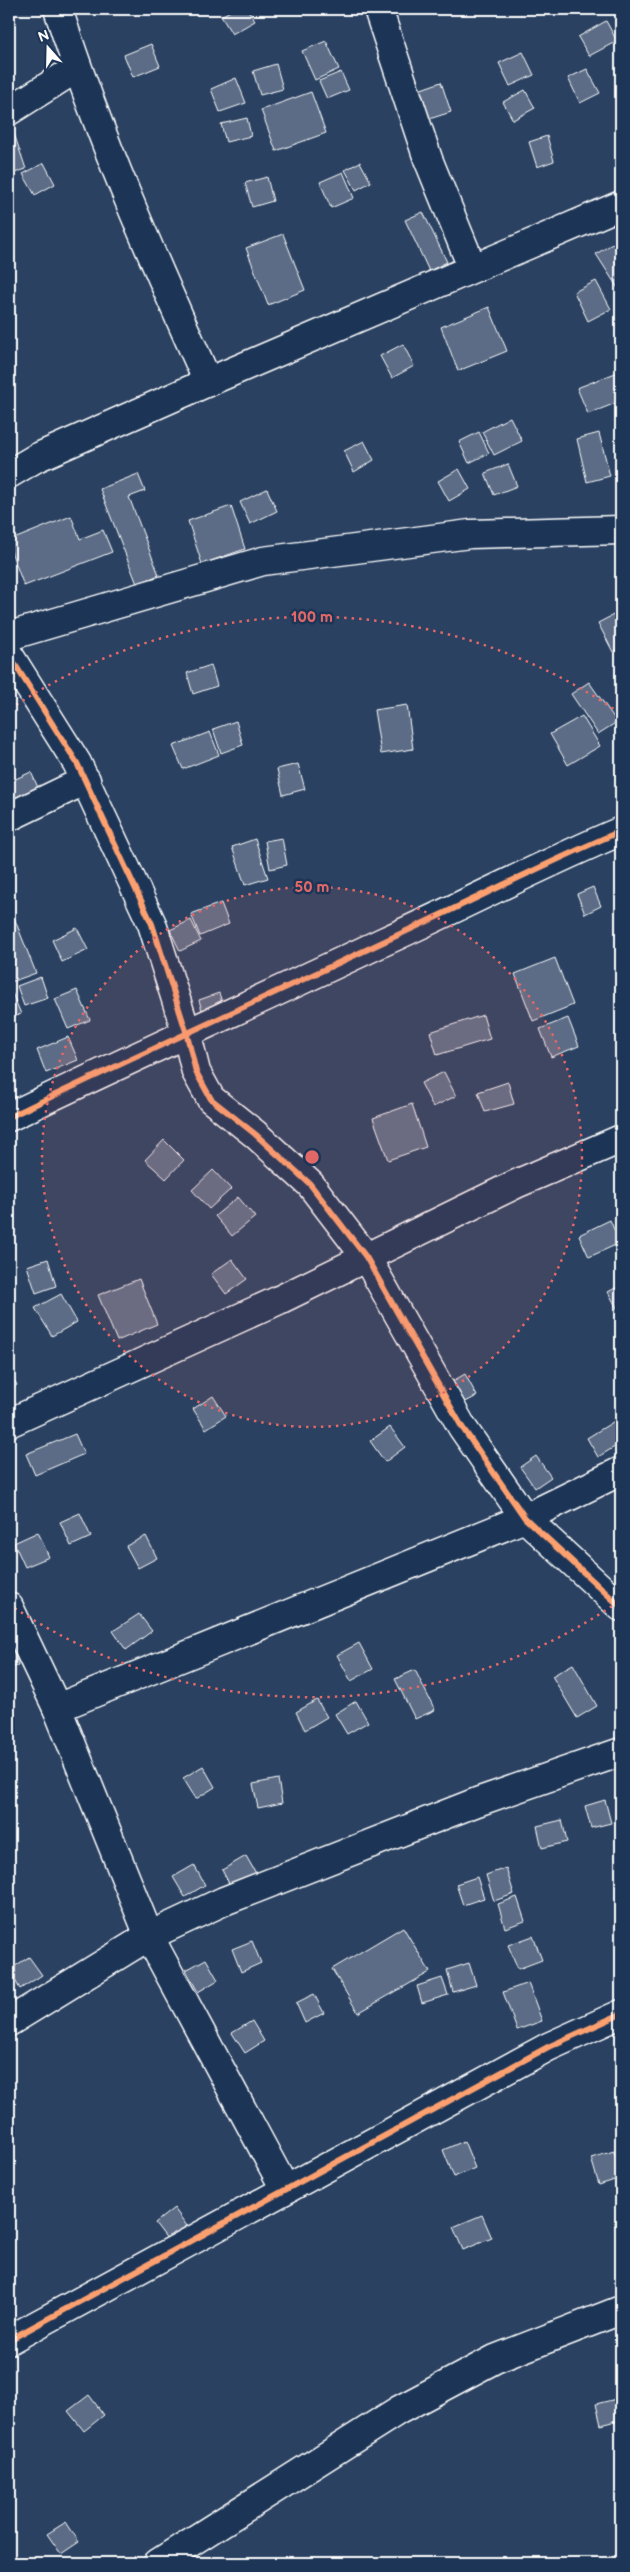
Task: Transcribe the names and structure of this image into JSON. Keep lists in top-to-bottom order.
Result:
{
  "north": "top",
  "rings": ["100 m", "50 m"]
}
